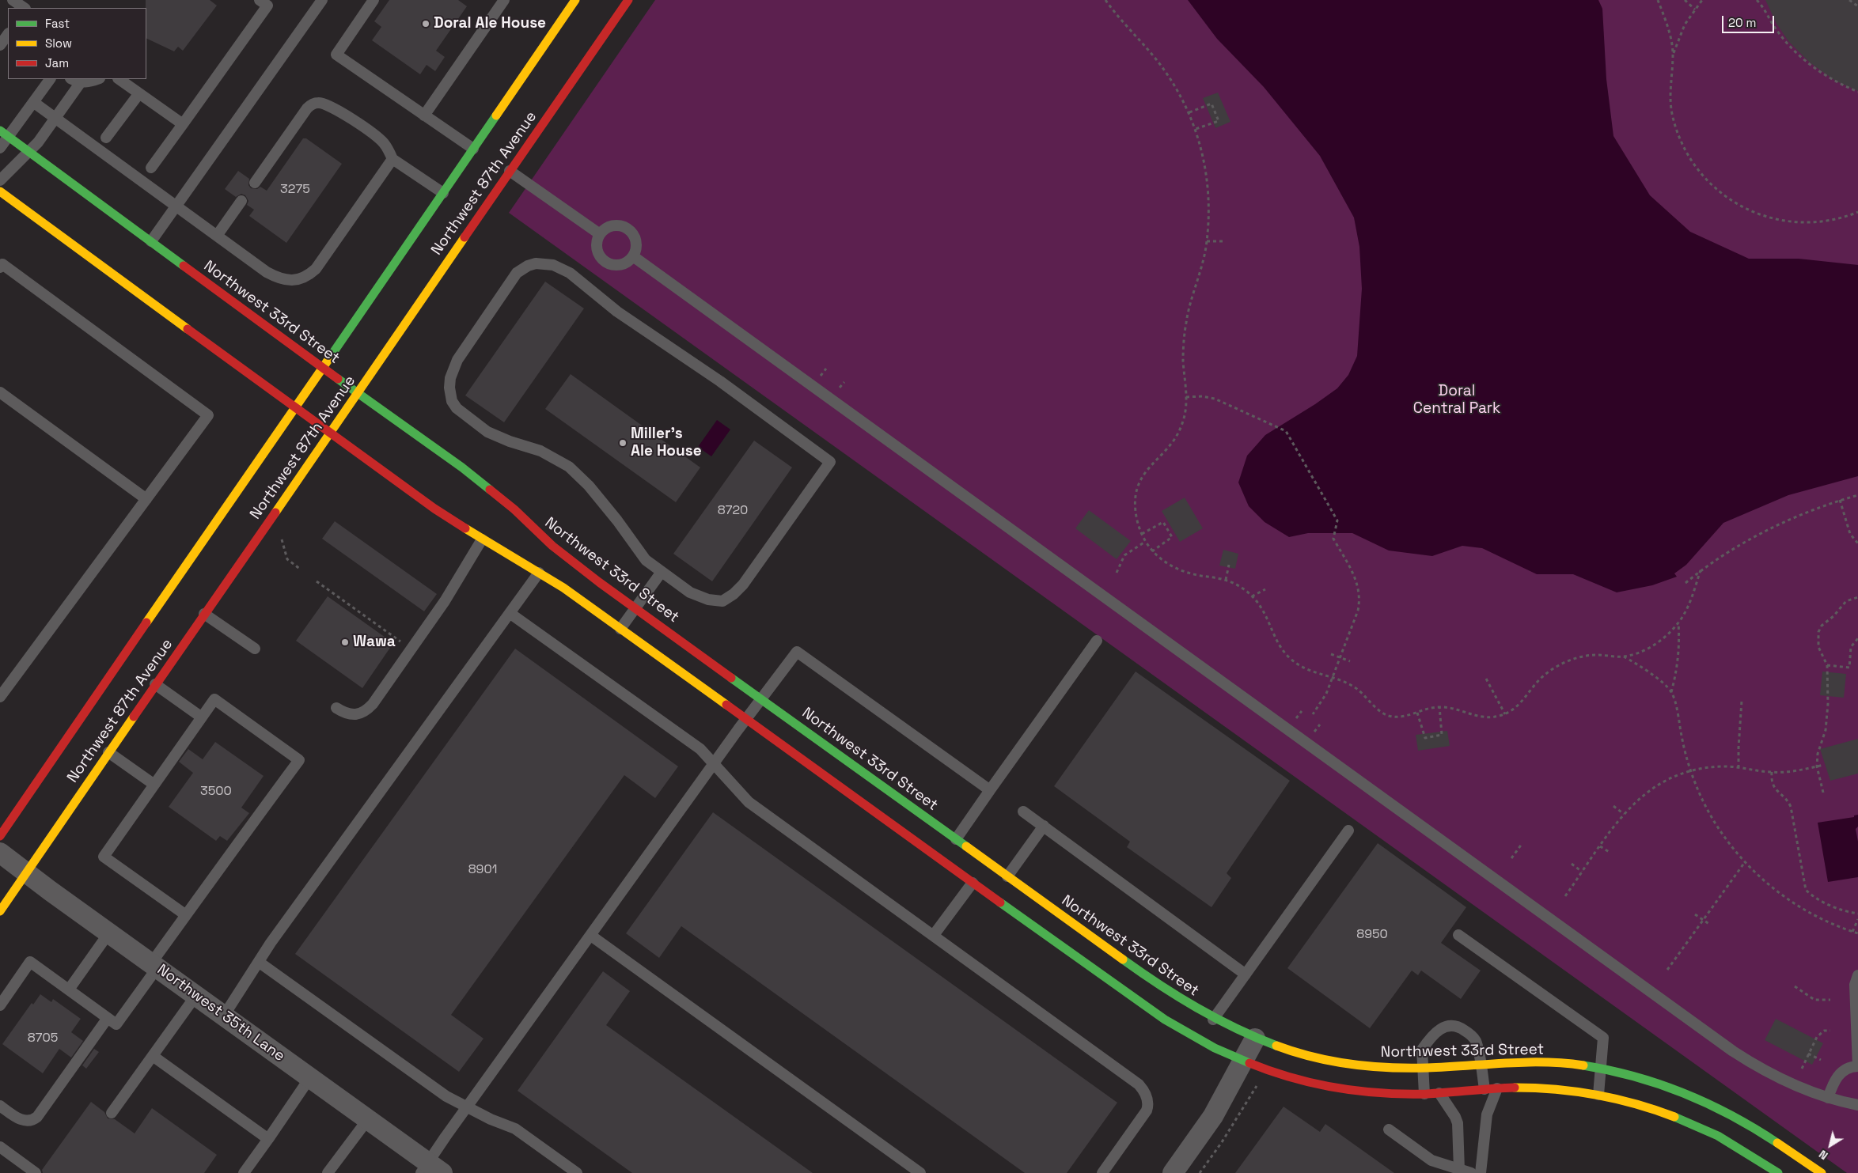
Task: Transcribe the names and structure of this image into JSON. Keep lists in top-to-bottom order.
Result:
{
  "streets": {
    "street": ["Northwest 87th Avenue", "Northwest 33rd Street", "Northwest 35th Lane"]
  },
  "crossings": [
    ["Northwest 87th Avenue", "Northwest 33rd Street"],
    ["Northwest 87th Avenue", "Northwest 35th Lane"]
  ],
  "parks": ["Doral Central Park"],
  "places": ["Doral Ale House", "Miller's Ale House", "Wawa"],
  "house_numbers": [
    "3275",
    "8720",
    "3500",
    "8901",
    "8950",
    "8705"
  ],
  "legend": ["Fast", "Slow", "Jam"],
  "scale_bar": "20 m",
  "north": "bottom left"
}
